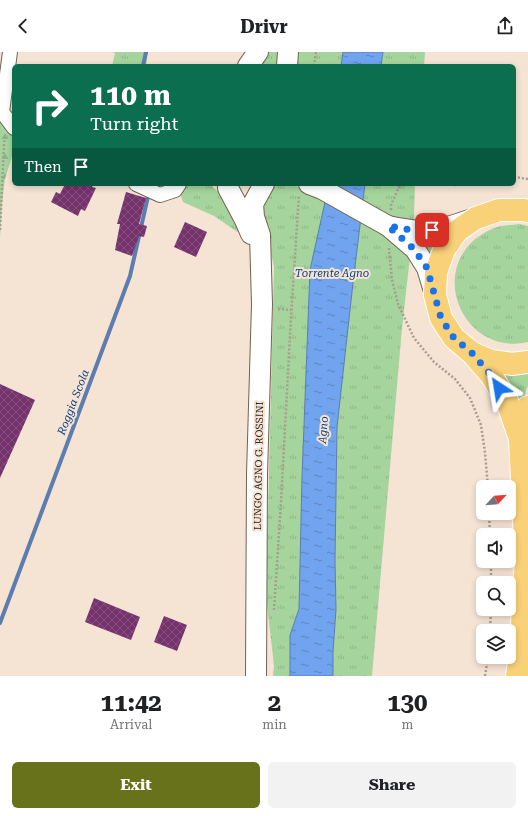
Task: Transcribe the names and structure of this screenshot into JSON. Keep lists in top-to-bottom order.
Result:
{
  "streets": {
    "main road": ["LUNGO AGNO G. ROSSINI"]
  },
  "water": ["Torrente Agno", "Roggia Scola", "Agno"],
  "north": "top right",
  "page": {
    "header": "Drivr",
    "turn": ["110 m", "Turn right"],
    "then": "Then",
    "eta": [
      "11:42",
      "Arrival",
      "2",
      "min",
      "130",
      "m"
    ],
    "buttons": ["Exit", "Share"]
  }
}
